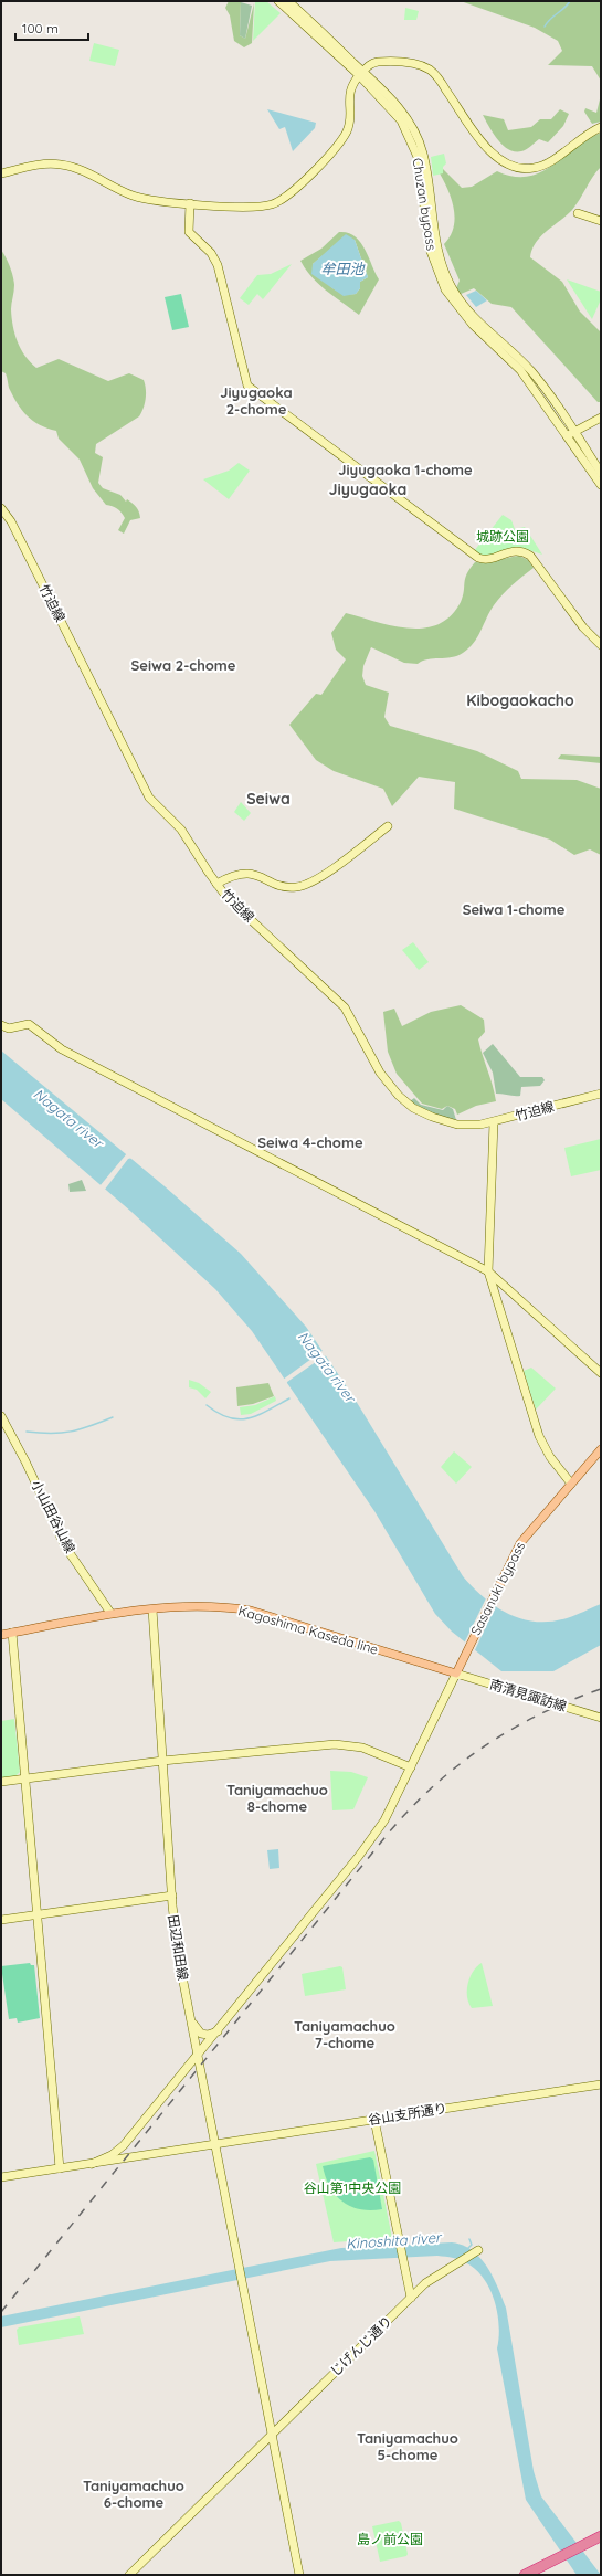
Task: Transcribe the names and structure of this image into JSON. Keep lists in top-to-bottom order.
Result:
{
  "streets": {
    "main road": ["Sasanuki bypass", "Kagoshima Kaseda line"],
    "street": [
      "Chuzan bypass",
      "竹迫線",
      "小山田谷山線",
      "南清見諏訪線",
      "田辺和田線",
      "谷山支所通り",
      "じげんじ通り"
    ]
  },
  "crossings": [
    ["小山田谷山線", "Kagoshima Kaseda line"],
    ["Sasanuki bypass", "Kagoshima Kaseda line"],
    ["Sasanuki bypass", "南清見諏訪線"],
    ["Kagoshima Kaseda line", "南清見諏訪線"],
    ["Kagoshima Kaseda line", "田辺和田線"],
    ["田辺和田線", "谷山支所通り"],
    ["田辺和田線", "じげんじ通り"]
  ],
  "districts": [
    "Jiyugaoka 2-chome",
    "Jiyugaoka 1-chome",
    "Jiyugaoka",
    "Seiwa 2-chome",
    "Kibogaokacho",
    "Seiwa",
    "Seiwa 1-chome",
    "Seiwa 4-chome",
    "Taniyamachuo 8-chome",
    "Taniyamachuo 7-chome",
    "Taniyamachuo 5-chome",
    "Taniyamachuo 6-chome"
  ],
  "water": ["牟田池", "Nagata river", "Kinoshita river"],
  "parks": ["城跡公園", "谷山第1中央公園", "島ノ前公園"],
  "scale_bar": "100 m"
}
